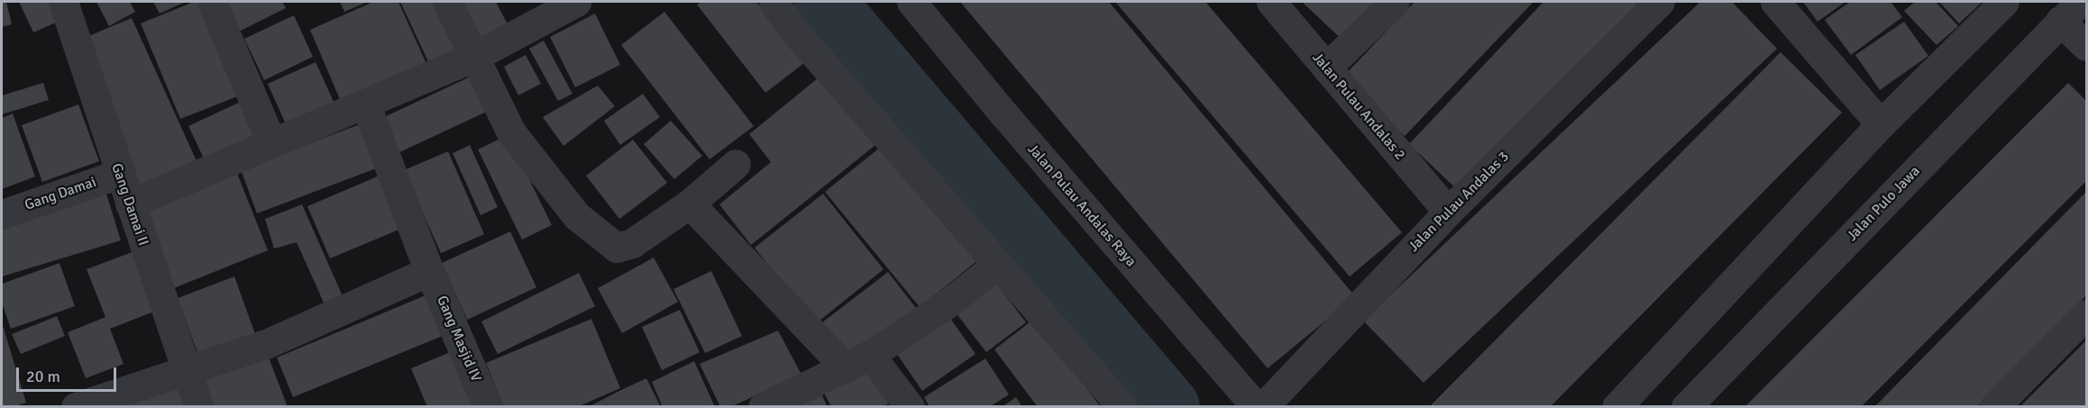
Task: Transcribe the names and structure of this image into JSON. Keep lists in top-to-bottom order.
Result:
{
  "streets": {
    "street": [
      "Jalan Pulau Andalas 2",
      "Gang Damai",
      "Jalan Pulau Andalas 3",
      "Jalan Pulo Jawa",
      "Gang Damai II",
      "Jalan Pulau Andalas Raya",
      "Gang Masjid IV"
    ]
  },
  "crossings": [
    ["Jalan Pulau Andalas 2", "Jalan Pulau Andalas 3"],
    ["Gang Damai", "Gang Damai II"]
  ],
  "scale_bar": "20 m"
}
